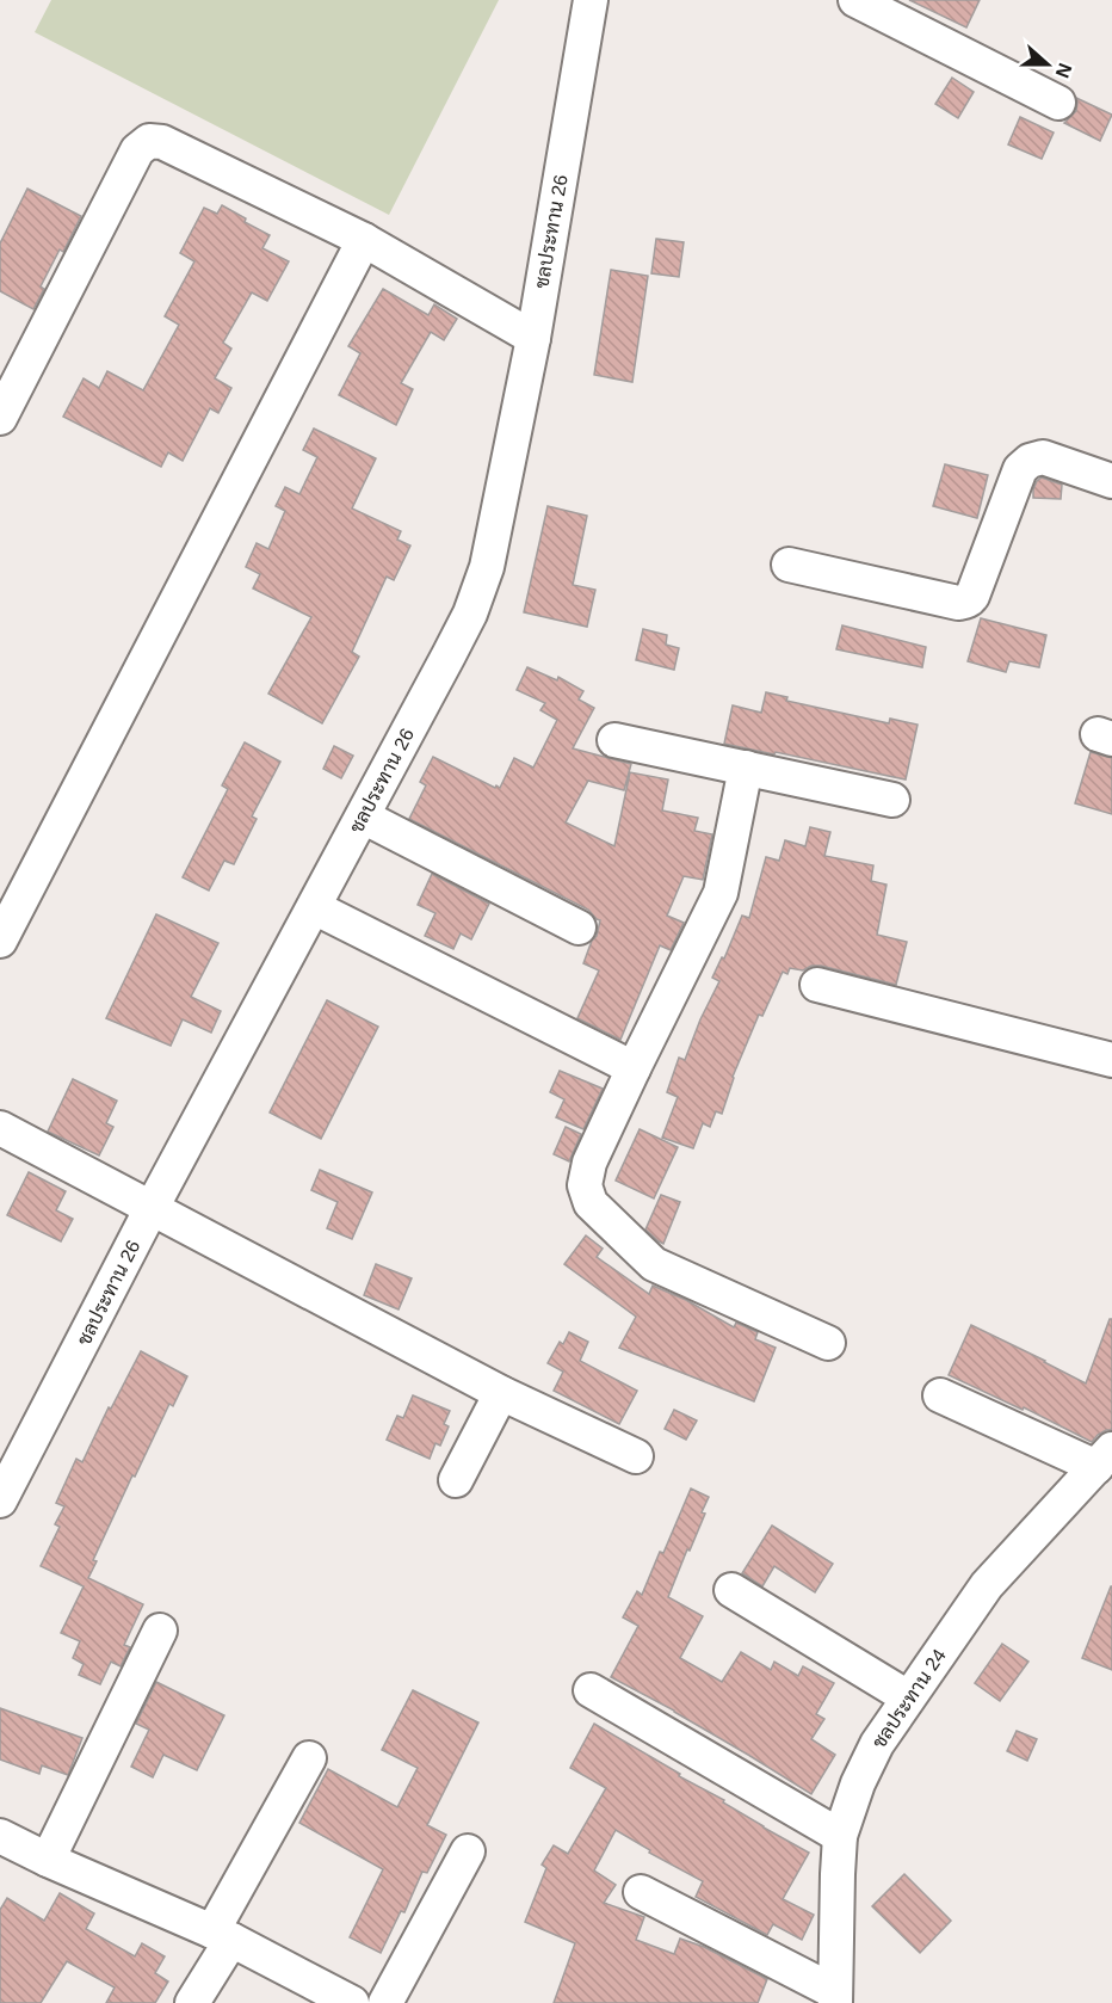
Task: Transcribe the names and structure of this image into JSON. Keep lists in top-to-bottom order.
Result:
{
  "streets": {
    "street": ["ชลประทาน 26", "ชลประทาน 24"]
  },
  "north": "right"
}
